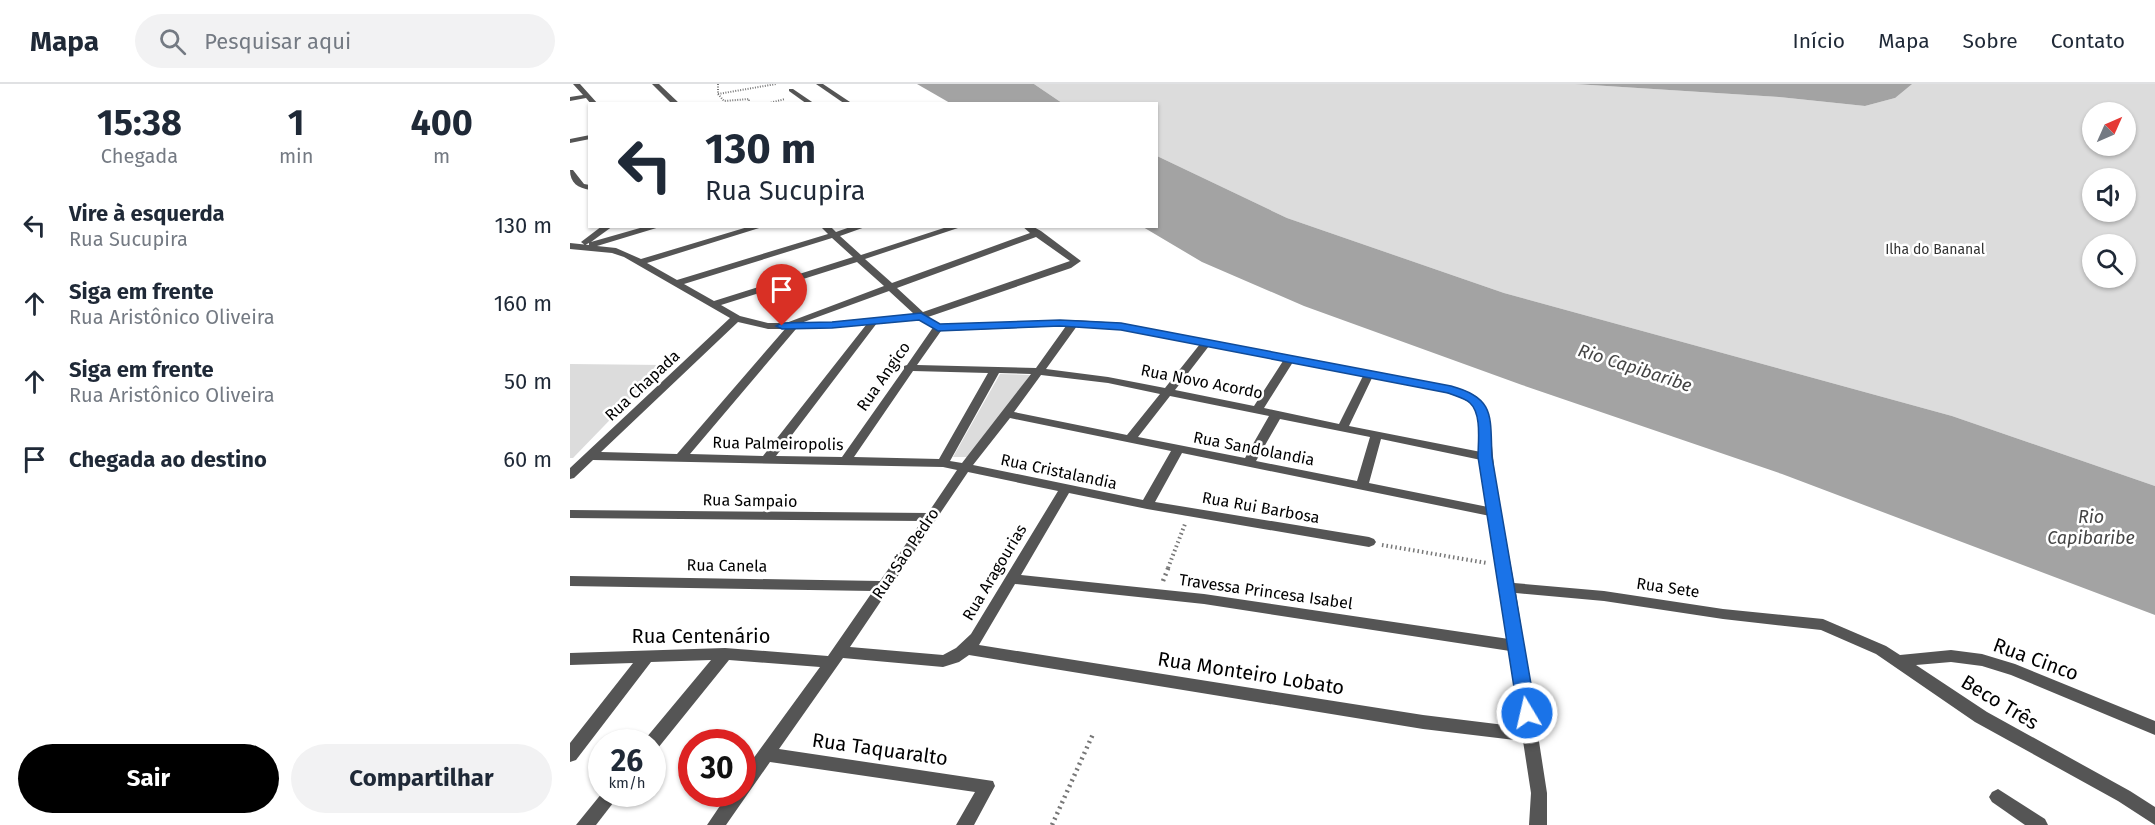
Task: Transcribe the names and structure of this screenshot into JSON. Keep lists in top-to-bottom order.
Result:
{
  "streets": {
    "street": [
      "Rua Angico",
      "Rua Novo Acordo",
      "Rua Chapada",
      "Rua Palmeiropolis",
      "Rua Sandolandia",
      "Rua Cristalandia",
      "Rua Sampaio",
      "Rua Rui Barbosa",
      "Rua São Pedro",
      "Rua Canela",
      "Rua Aragourias",
      "Rua Sete",
      "Travessa Princesa Isabel",
      "Rua Centenário",
      "Rua Cinco",
      "Rua Monteiro Lobato",
      "Beco Três",
      "Rua Taquaralto"
    ]
  },
  "crossings": [
    ["Rua Angico", "Rua Novo Acordo"],
    ["Rua Angico", "Rua Palmeiropolis"],
    ["Rua Novo Acordo", "Rua São Pedro"],
    ["Rua Chapada", "Rua Palmeiropolis"],
    ["Rua Palmeiropolis", "Rua Cristalandia"],
    ["Rua Palmeiropolis", "Rua São Pedro"],
    ["Rua Sandolandia", "Rua São Pedro"],
    ["Rua Cristalandia", "Rua Rui Barbosa"],
    ["Rua Cristalandia", "Rua São Pedro"],
    ["Rua Cristalandia", "Rua Aragourias"],
    ["Rua Sampaio", "Rua São Pedro"],
    ["Rua São Pedro", "Rua Canela"],
    ["Rua São Pedro", "Rua Centenário"],
    ["Rua São Pedro", "Rua Taquaralto"],
    ["Rua Aragourias", "Travessa Princesa Isabel"],
    ["Rua Aragourias", "Rua Centenário"],
    ["Rua Aragourias", "Rua Monteiro Lobato"],
    ["Rua Sete", "Beco Três"],
    ["Rua Cinco", "Beco Três"]
  ],
  "water": ["Rio Capibaribe"],
  "parks": ["Ilha do Bananal"],
  "north": "top right",
  "page": {
    "header": "Mapa",
    "search": "Pesquisar aqui",
    "nav": [
      "Início",
      "Mapa",
      "Sobre",
      "Contato"
    ],
    "eta": [
      "15:38",
      "Chegada",
      "1",
      "min",
      "400",
      "m"
    ],
    "turn": ["130 m", "Rua Sucupira"],
    "list": [
      {
        "name": "Vire à esquerda",
        "note": "Rua Sucupira",
        "value": "130 m"
      },
      {
        "name": "Siga em frente",
        "note": "Rua Aristônico Oliveira",
        "value": "160 m"
      },
      {
        "name": "Siga em frente",
        "note": "Rua Aristônico Oliveira",
        "value": "50 m"
      },
      {
        "name": "Chegada ao destino",
        "value": "60 m"
      }
    ],
    "speed": "26 km/h",
    "limit": "30",
    "buttons": ["Sair", "Compartilhar"]
  }
}
